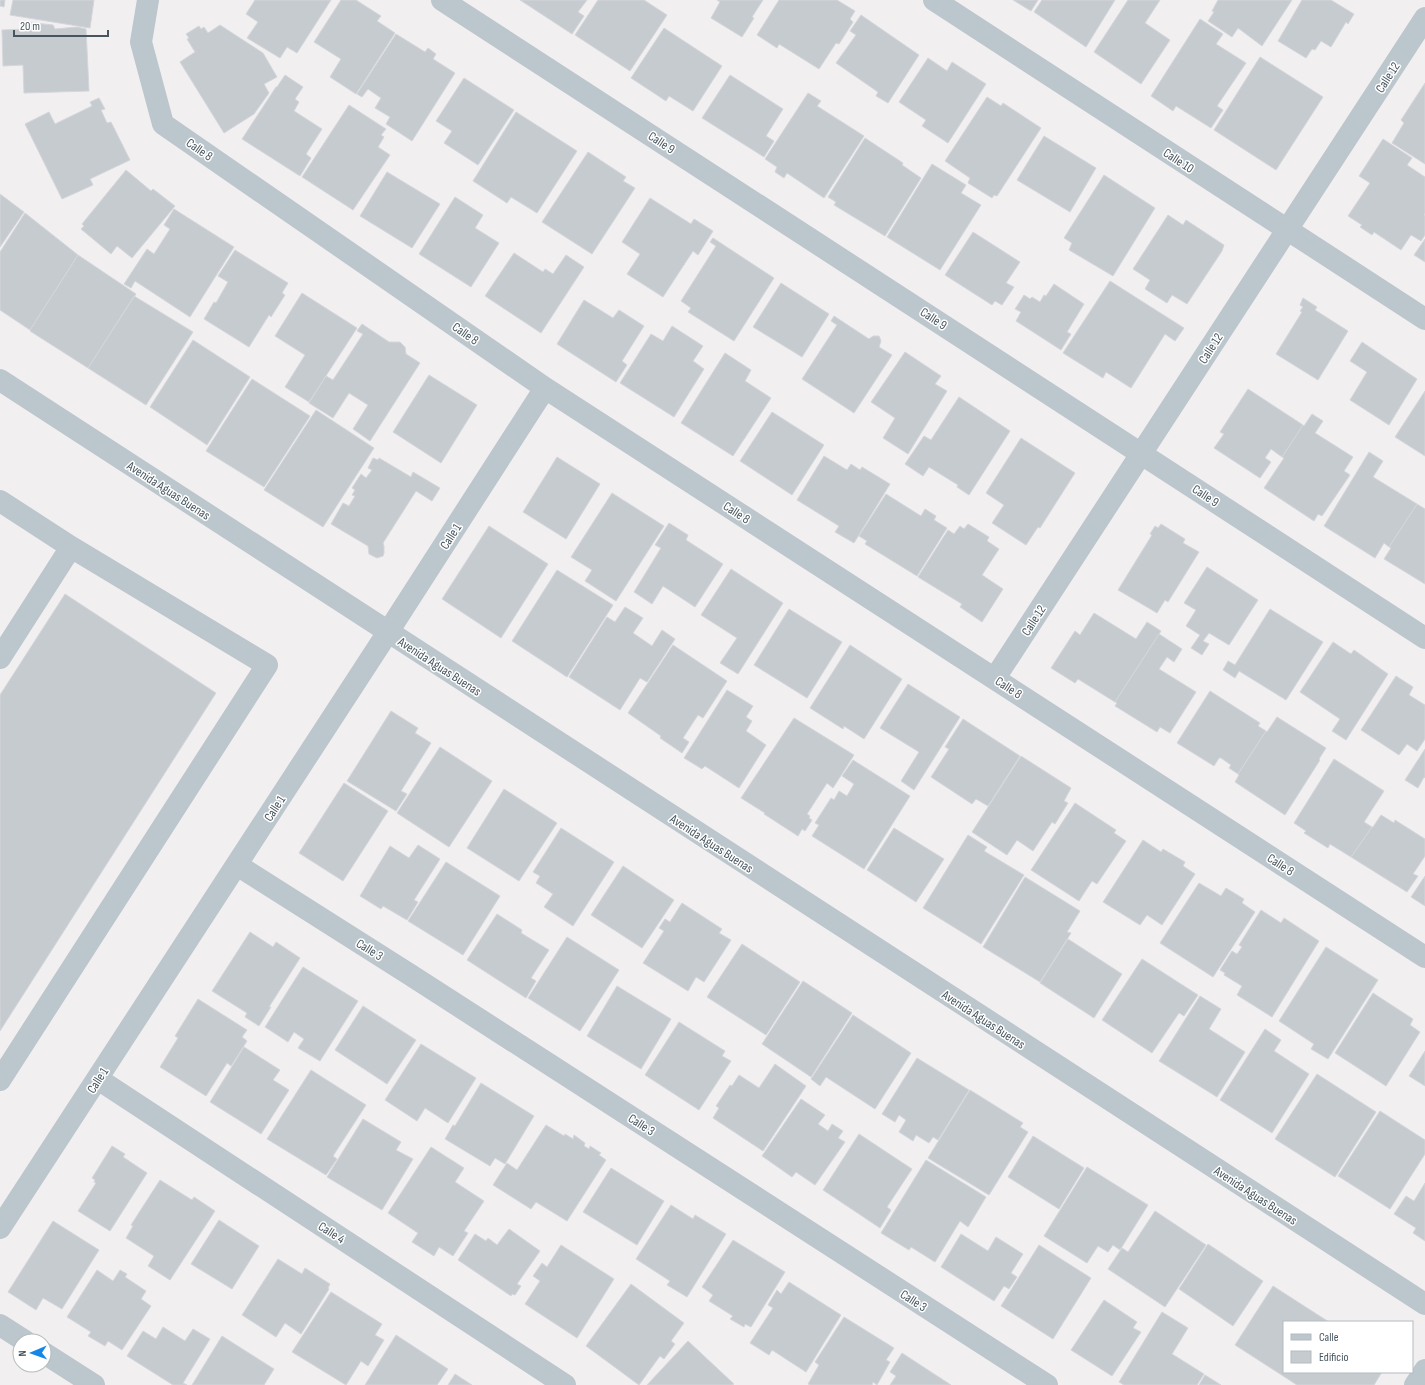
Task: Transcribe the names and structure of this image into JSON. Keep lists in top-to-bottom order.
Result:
{
  "streets": {
    "street": [
      "Calle 12",
      "Calle 9",
      "Calle 8",
      "Calle 10",
      "Avenida Aguas Buenas",
      "Calle 1",
      "Calle 3",
      "Calle 4"
    ]
  },
  "crossings": [
    ["Calle 12", "Calle 9"],
    ["Calle 12", "Calle 8"],
    ["Calle 12", "Calle 10"],
    ["Calle 8", "Calle 1"],
    ["Avenida Aguas Buenas", "Calle 1"],
    ["Calle 1", "Calle 3"],
    ["Calle 1", "Calle 4"]
  ],
  "legend": ["Calle", "Edificio"],
  "scale_bar": "20 m",
  "north": "left"
}
